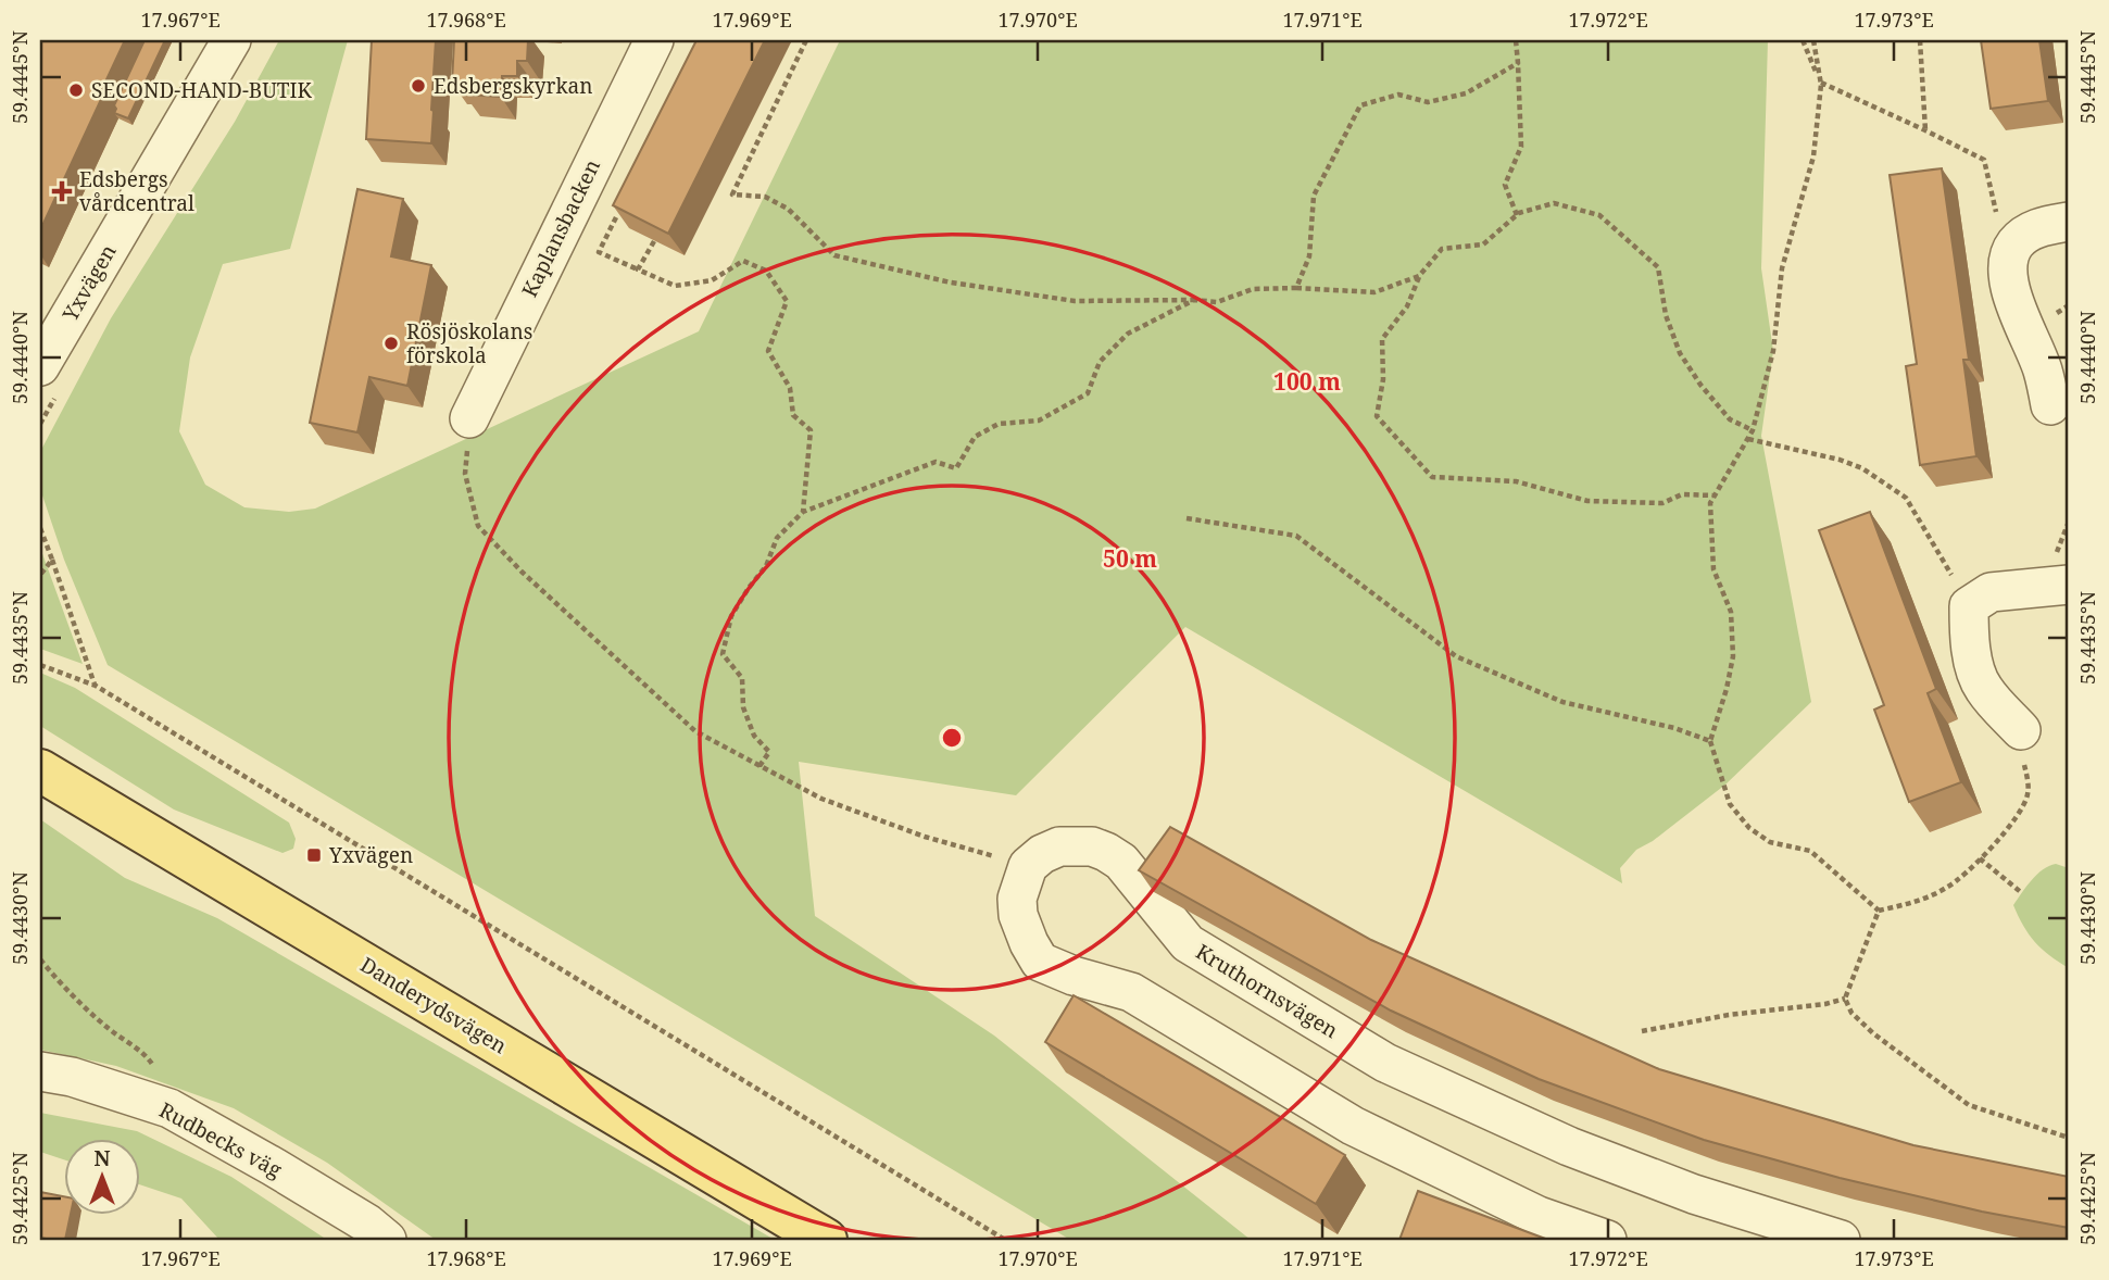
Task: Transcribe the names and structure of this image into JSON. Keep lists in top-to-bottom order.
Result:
{
  "streets": {
    "main road": ["Danderydsvägen"],
    "street": [
      "Kaplansbacken",
      "Yxvägen",
      "Kruthornsvägen",
      "Rudbecks väg"
    ]
  },
  "places": {
    "other": ["Edsbergskyrkan", "SECOND-HAND-BUTIK", "Rösjöskolans förskola"],
    "health": ["Edsbergs vårdcentral"],
    "transit": ["Yxvägen"]
  },
  "north": "top",
  "coordinates": [
    "17.967°E",
    "17.968°E",
    "17.969°E",
    "17.970°E",
    "17.971°E",
    "17.972°E",
    "17.973°E",
    "59.4445°N",
    "59.4440°N",
    "59.4435°N",
    "59.4430°N",
    "59.4425°N"
  ],
  "rings": ["100 m", "50 m"]
}
